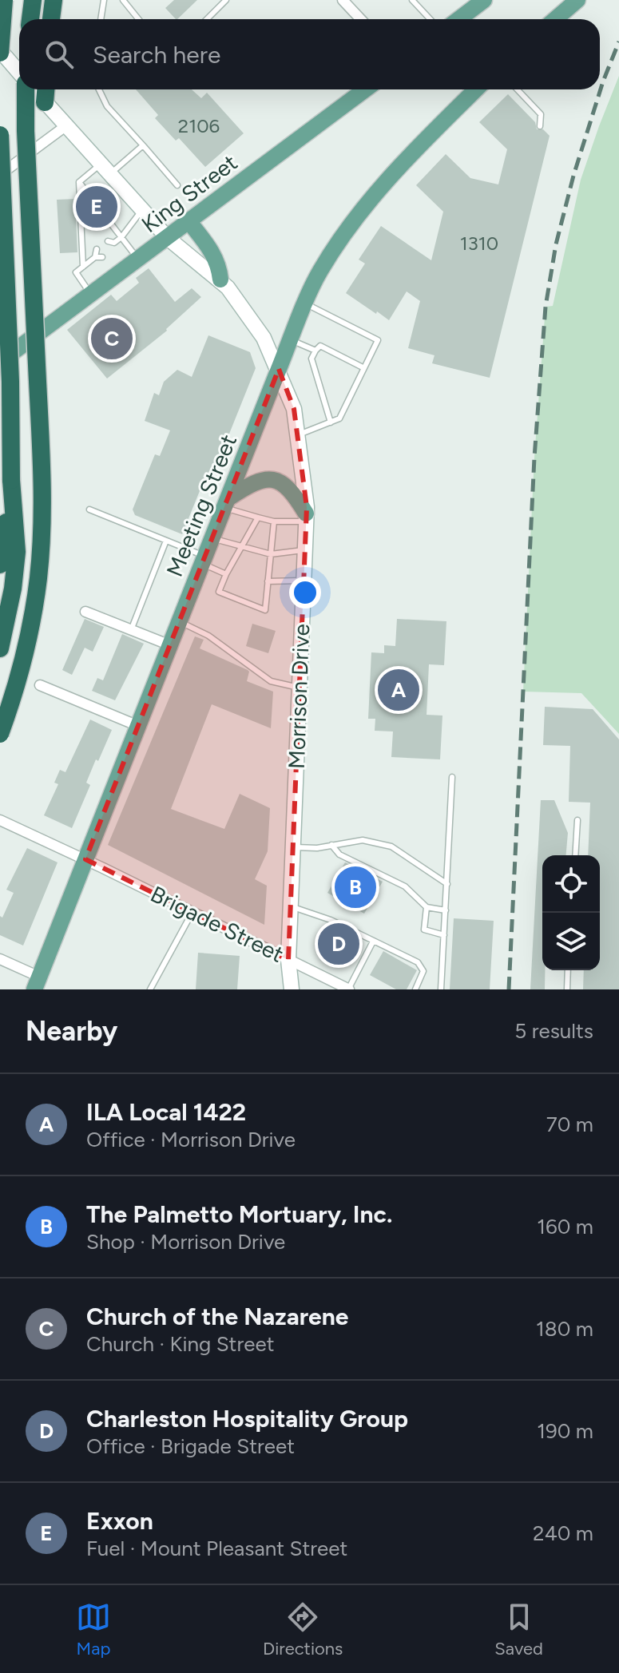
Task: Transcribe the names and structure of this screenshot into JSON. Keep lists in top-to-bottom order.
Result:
{
  "streets": {
    "main road": ["King Street", "Meeting Street", "Morrison Drive"],
    "street": ["Brigade Street"]
  },
  "crossings": [
    ["King Street", "Morrison Drive"],
    ["Meeting Street", "Morrison Drive"],
    ["Meeting Street", "Brigade Street"],
    ["Morrison Drive", "Brigade Street"]
  ],
  "house_numbers": ["2106", "1310"],
  "page": {
    "search": "Search here",
    "pins": [
      "E",
      "C",
      "A",
      "B",
      "D"
    ],
    "heading": ["Nearby", "5 results"],
    "list": [
      {
        "mark": "A",
        "name": "ILA Local 1422",
        "note": "Office · Morrison Drive",
        "value": "70 m"
      },
      {
        "mark": "B",
        "name": "The Palmetto Mortuary, Inc.",
        "note": "Shop · Morrison Drive",
        "value": "160 m"
      },
      {
        "mark": "C",
        "name": "Church of the Nazarene",
        "note": "Church · King Street",
        "value": "180 m"
      },
      {
        "mark": "D",
        "name": "Charleston Hospitality Group",
        "note": "Office · Brigade Street",
        "value": "190 m"
      },
      {
        "mark": "E",
        "name": "Exxon",
        "note": "Fuel · Mount Pleasant Street",
        "value": "240 m"
      }
    ],
    "nav": ["Map", "Directions", "Saved"]
  }
}
